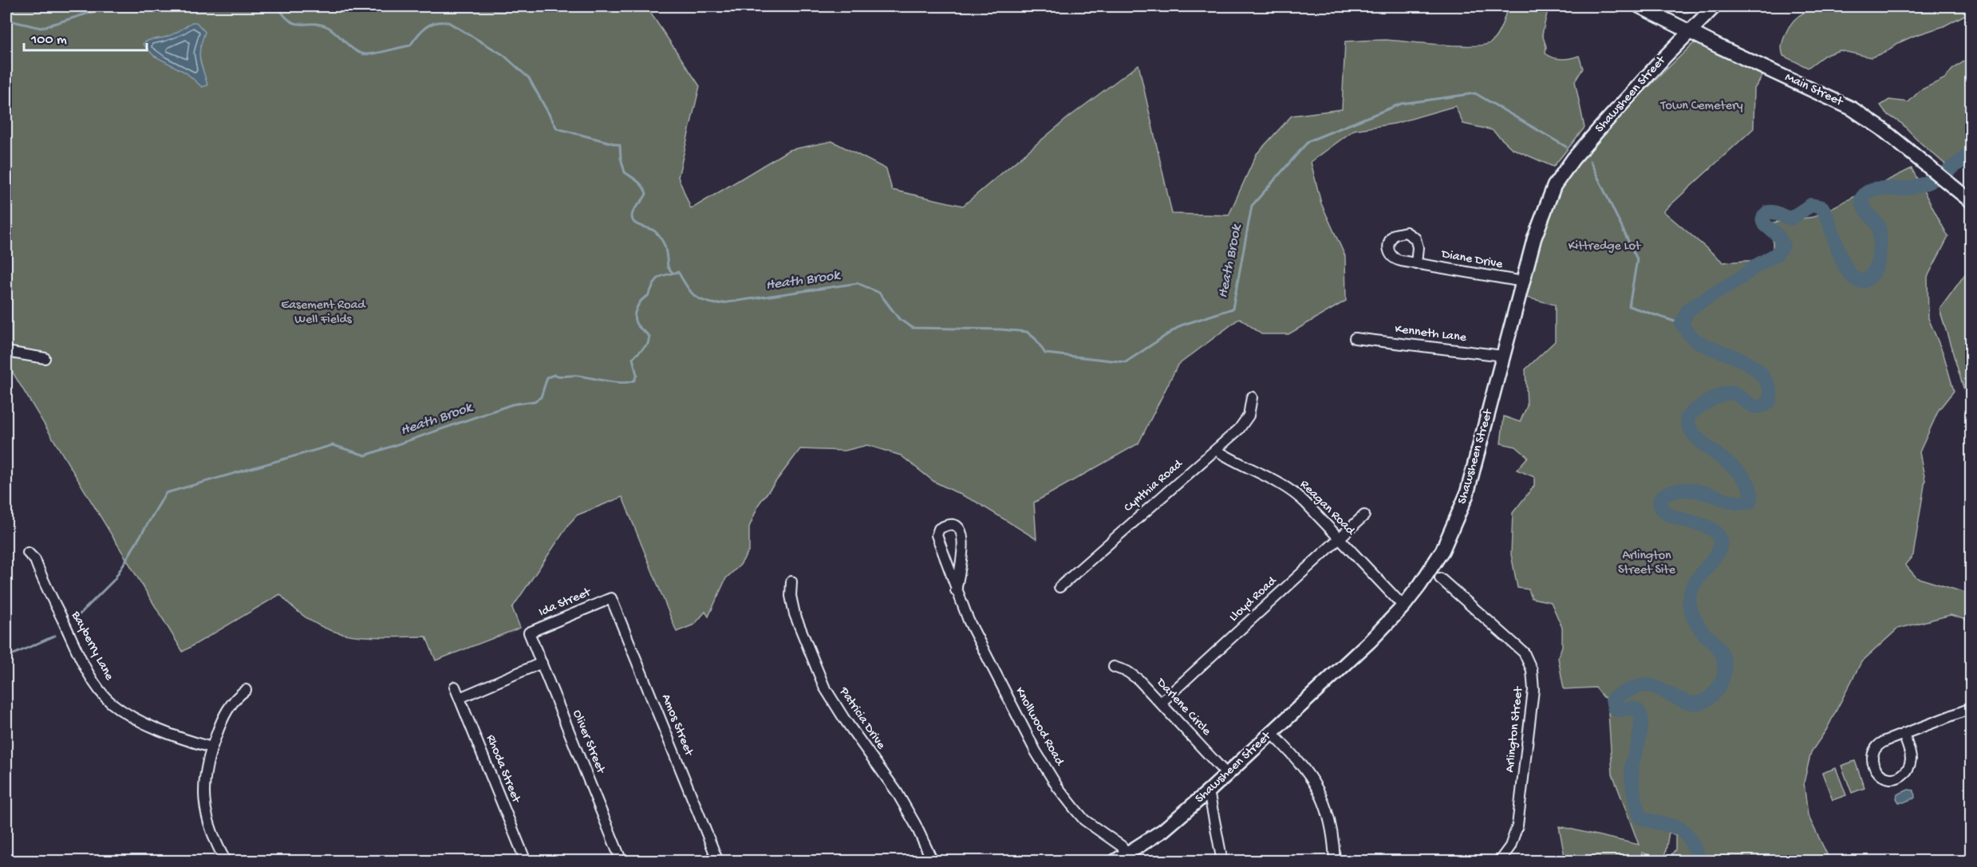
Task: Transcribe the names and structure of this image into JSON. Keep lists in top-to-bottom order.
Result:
{
  "streets": {
    "main road": ["Main Street", "Shawsheen Street"],
    "street": [
      "Diane Drive",
      "Kenneth Lane",
      "Cynthia Road",
      "Reagan Road",
      "Lloyd Road",
      "Ida Street",
      "Bayberry Lane",
      "Darlene Circle",
      "Patricia Drive",
      "Amos Street",
      "Knollwood Road",
      "Arlington Street",
      "Oliver Street",
      "Rhoda Street"
    ]
  },
  "crossings": [
    ["Main Street", "Shawsheen Street"],
    ["Shawsheen Street", "Diane Drive"],
    ["Shawsheen Street", "Kenneth Lane"],
    ["Shawsheen Street", "Reagan Road"],
    ["Shawsheen Street", "Darlene Circle"],
    ["Shawsheen Street", "Knollwood Road"],
    ["Cynthia Road", "Reagan Road"],
    ["Reagan Road", "Lloyd Road"],
    ["Lloyd Road", "Darlene Circle"],
    ["Ida Street", "Amos Street"],
    ["Ida Street", "Oliver Street"]
  ],
  "water": ["Heath Brook"],
  "parks": [
    "Town Cemetery",
    "Kittredge Lot",
    "Easement Road Well Fields",
    "Arlington Street Site"
  ],
  "scale_bar": "100 m"
}
